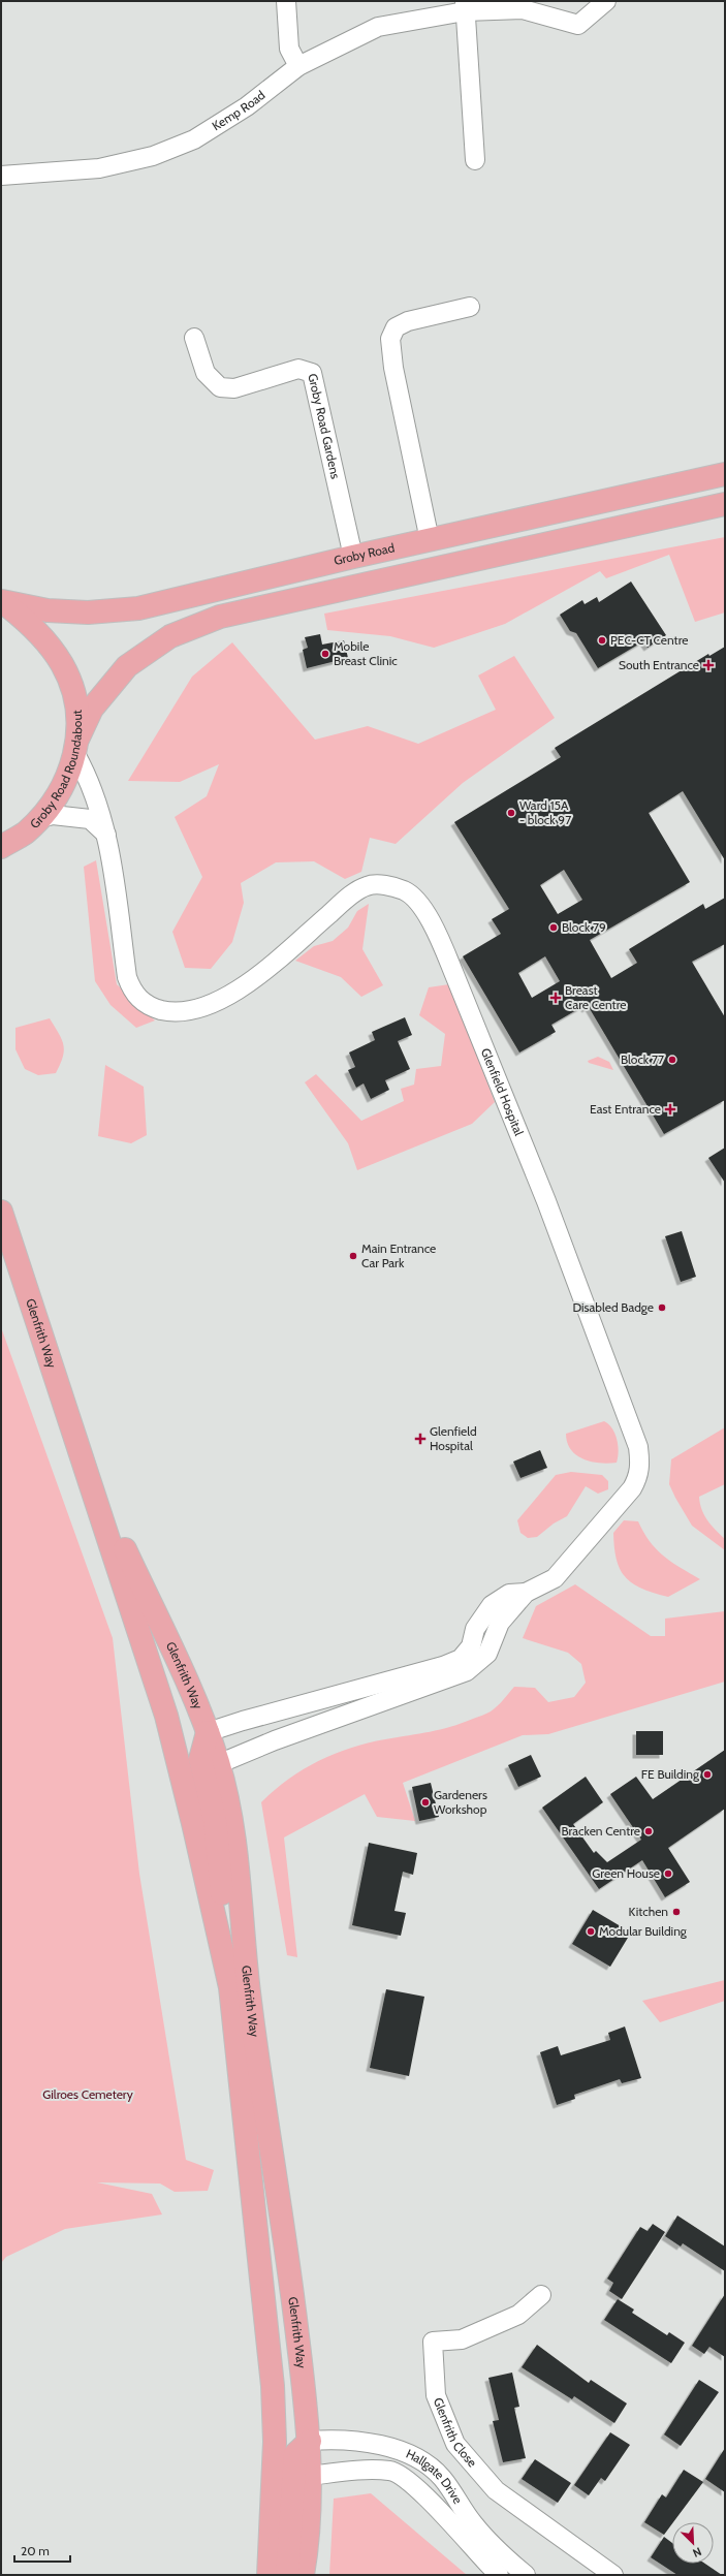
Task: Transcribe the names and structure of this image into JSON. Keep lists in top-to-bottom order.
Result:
{
  "streets": {
    "highway": ["Groby Road", "Groby Road Roundabout", "Glenfrith Way"],
    "street": [
      "Kemp Road",
      "Groby Road Gardens",
      "Glenfield Hospital",
      "Glenfrith Close",
      "Hallgate Drive"
    ]
  },
  "crossings": [
    ["Groby Road Gardens", "Groby Road"],
    ["Groby Road", "Groby Road Roundabout"],
    ["Groby Road Roundabout", "Glenfield Hospital"],
    ["Glenfrith Way", "Hallgate Drive"]
  ],
  "parks": ["Gilroes Cemetery"],
  "places": {
    "other": [
      "PEC-CT Centre",
      "Mobile Breast Clinic",
      "Ward 15A - block 97",
      "Block 79",
      "Block 77",
      "Main Entrance Car Park",
      "Disabled Badge",
      "FE Building",
      "Gardeners Workshop",
      "Bracken Centre",
      "Green House",
      "Kitchen",
      "Modular Building"
    ],
    "health": [
      "South Entrance",
      "Breast Care Centre",
      "East Entrance",
      "Glenfield Hospital"
    ]
  },
  "scale_bar": "20 m",
  "north": "bottom right"
}
